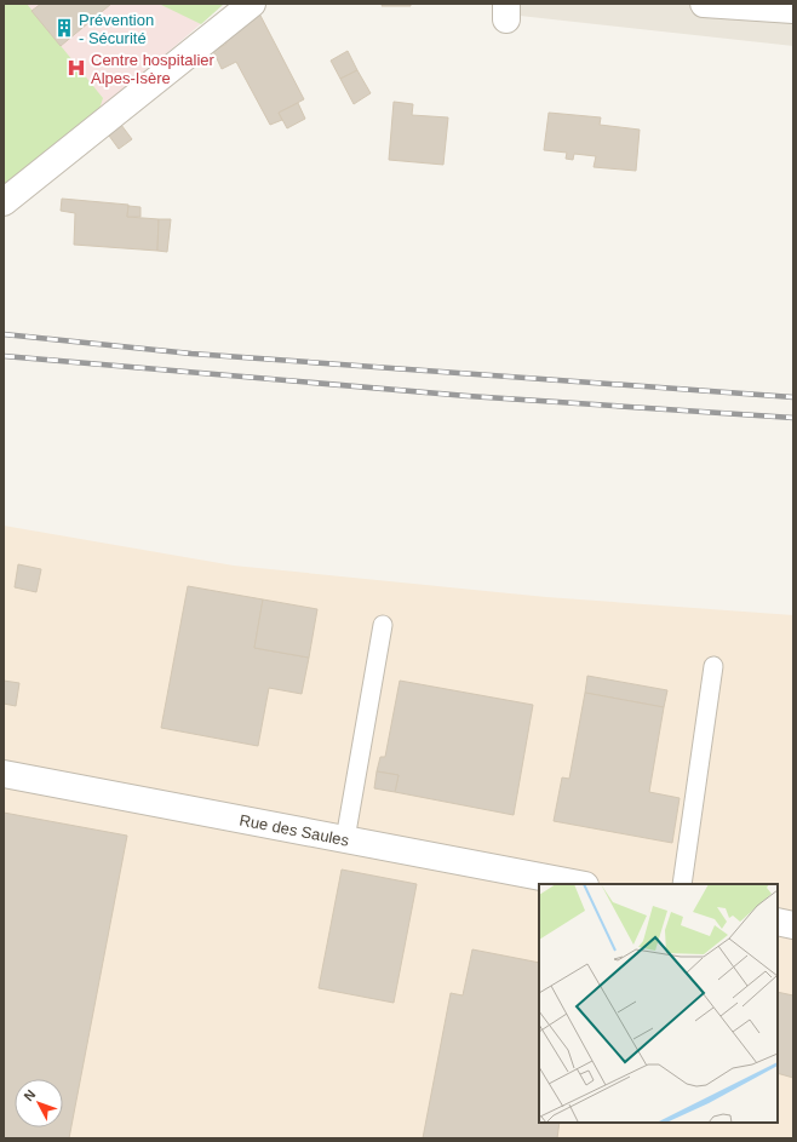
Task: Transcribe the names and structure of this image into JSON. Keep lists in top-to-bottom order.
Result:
{
  "streets": {
    "street": ["Rue des Saules"]
  },
  "places": {
    "building": ["Prévention - Sécurité"],
    "hospital": ["Centre hospitalier Alpes-Isère"]
  },
  "north": "top left"
}
